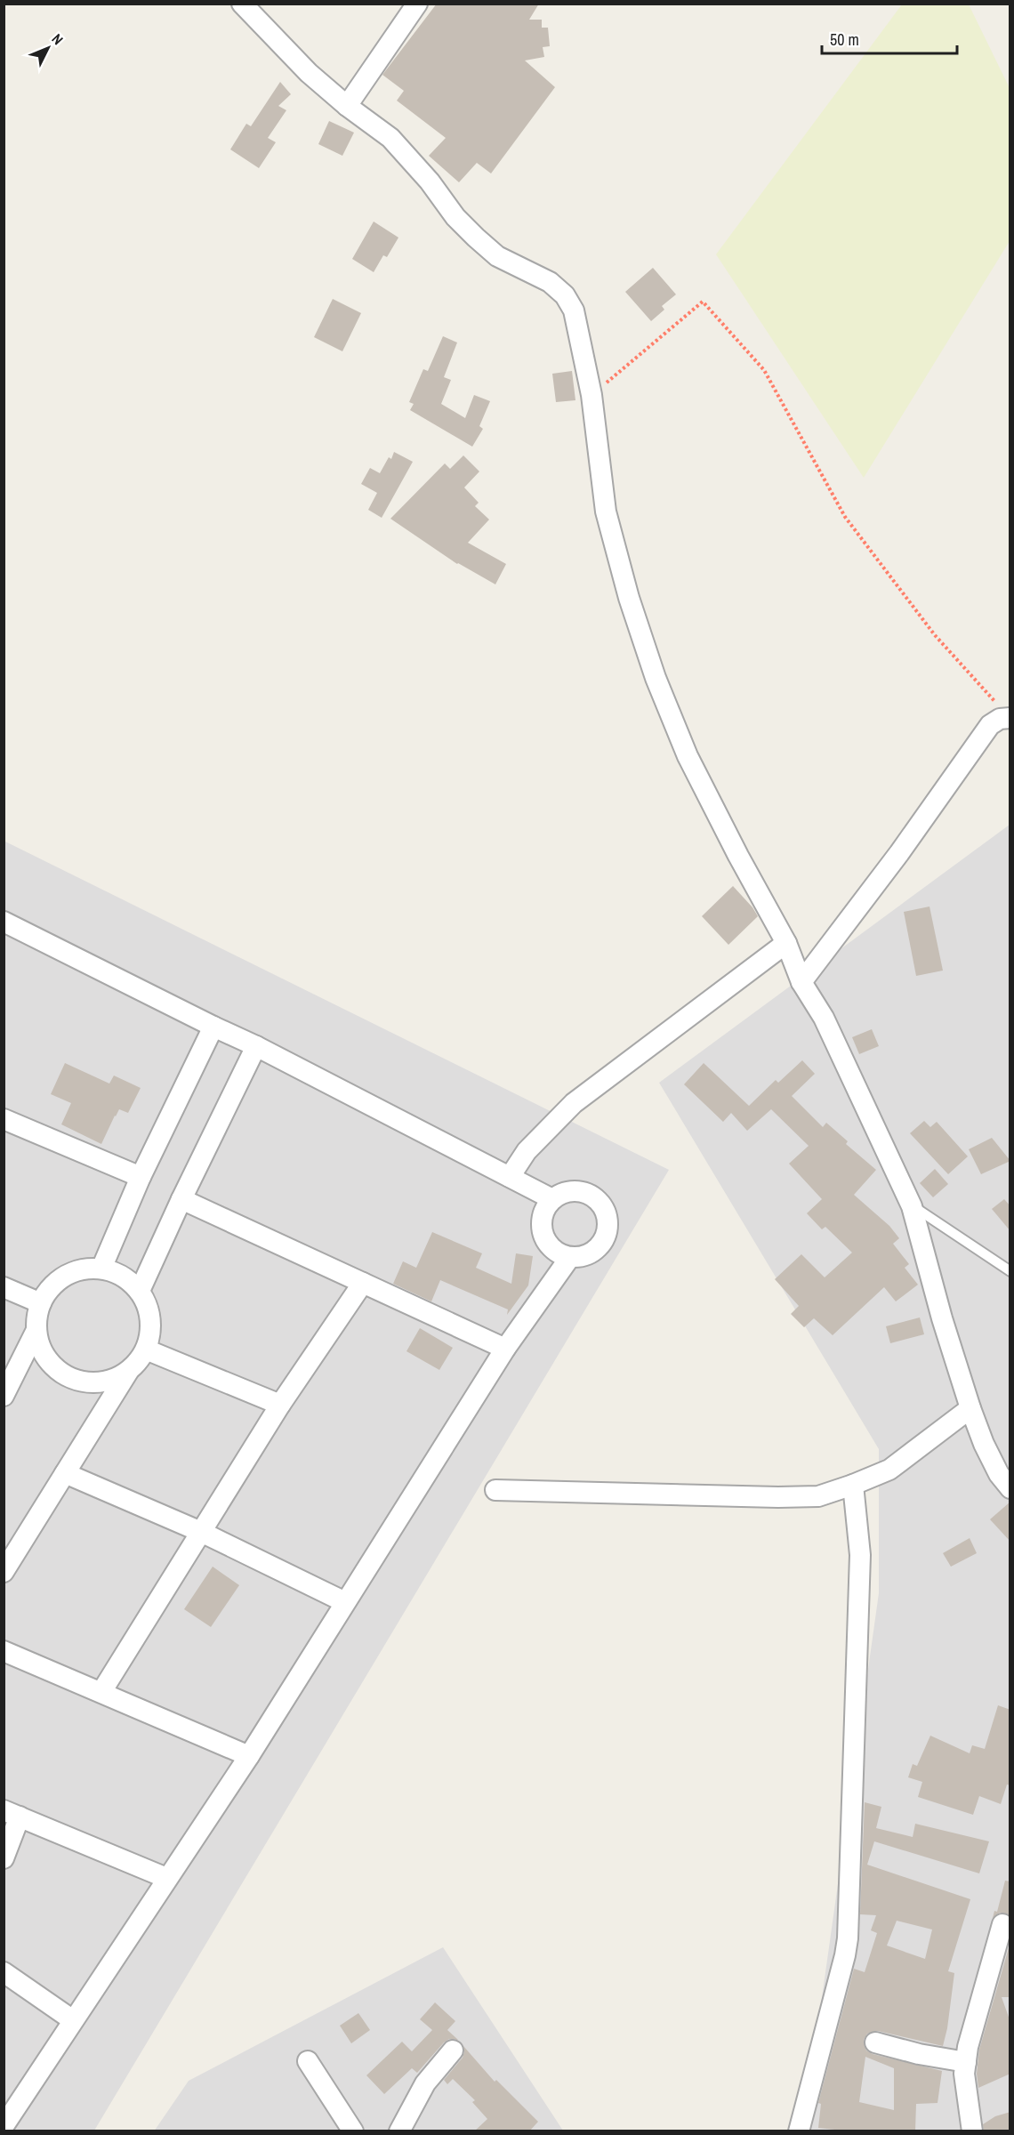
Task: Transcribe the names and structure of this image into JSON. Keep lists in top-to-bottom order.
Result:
{
  "scale_bar": "50 m",
  "north": "top right"
}
